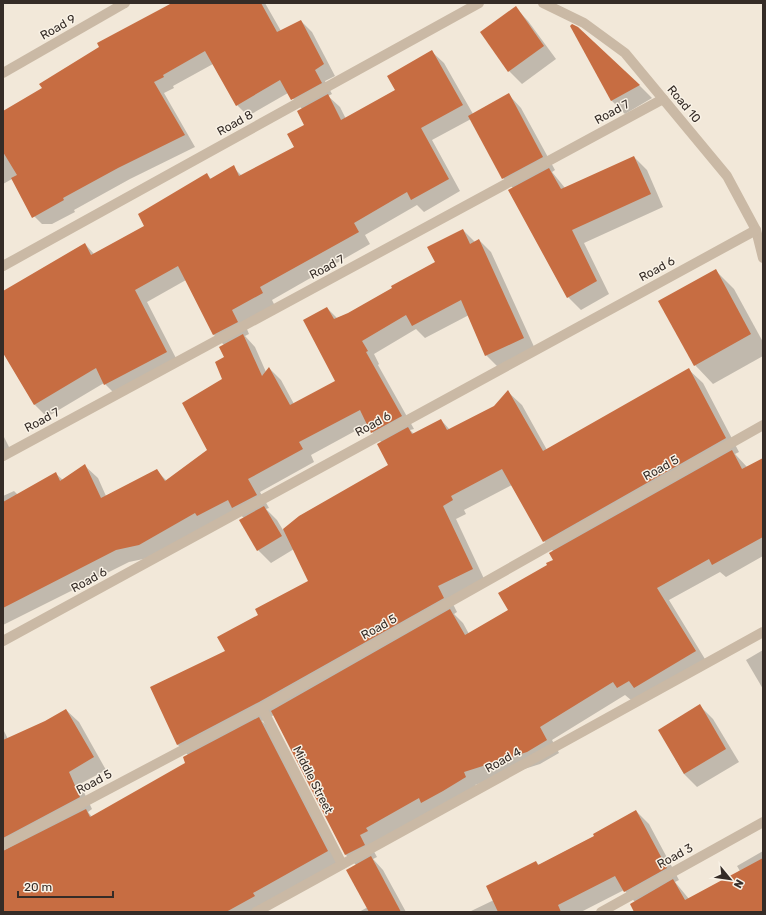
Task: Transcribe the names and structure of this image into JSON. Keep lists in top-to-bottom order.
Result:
{
  "streets": {
    "street": [
      "Road 9",
      "Road 10",
      "Road 7",
      "Road 8",
      "Road 6",
      "Road 5",
      "Road 4",
      "Middle Street",
      "Road 3"
    ]
  },
  "crossings": [
    ["Road 10", "Road 7"],
    ["Road 10", "Road 6"],
    ["Road 5", "Middle Street"],
    ["Road 4", "Middle Street"]
  ],
  "scale_bar": "20 m",
  "north": "bottom right"
}
